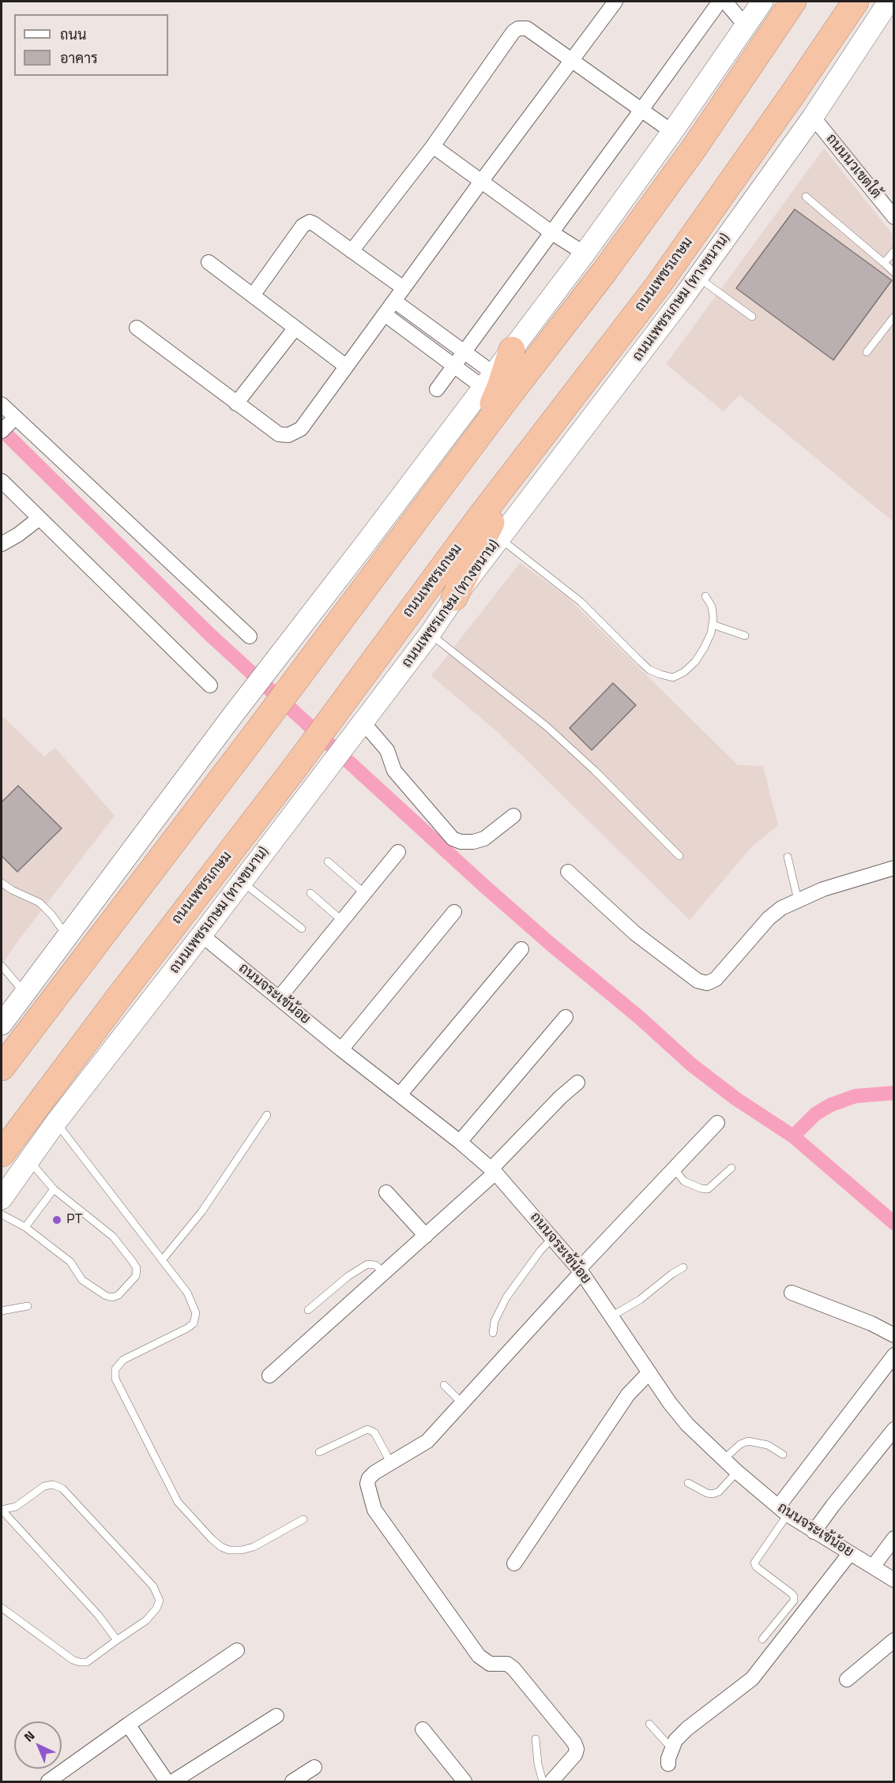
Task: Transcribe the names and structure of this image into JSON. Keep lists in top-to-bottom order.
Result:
{
  "streets": {
    "highway": ["ถนนเพชรเกษม"],
    "main road": ["ถนนเพชรเกษม (ทางขนาน)"],
    "street": ["ถนนนวเขตใต้", "ถนนจระเข้น้อย"]
  },
  "crossings": [
    ["ถนนนวเขตใต้", "ถนนเพชรเกษม (ทางขนาน)"],
    ["ถนนเพชรเกษม (ทางขนาน)", "ถนนจระเข้น้อย"]
  ],
  "places": ["PT"],
  "legend": ["ถนน", "อาคาร"],
  "north": "top left"
}
